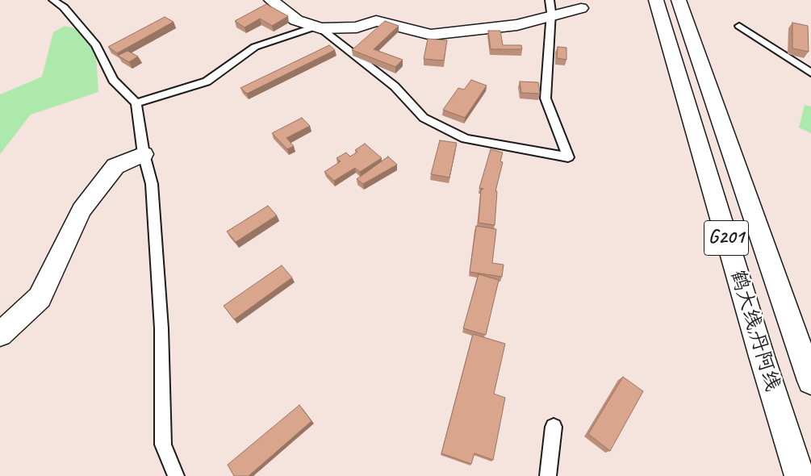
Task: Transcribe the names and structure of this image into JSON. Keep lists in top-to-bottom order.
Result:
{
  "streets": {
    "main road": ["G201", "鹤大线;丹阿线"]
  }
}
